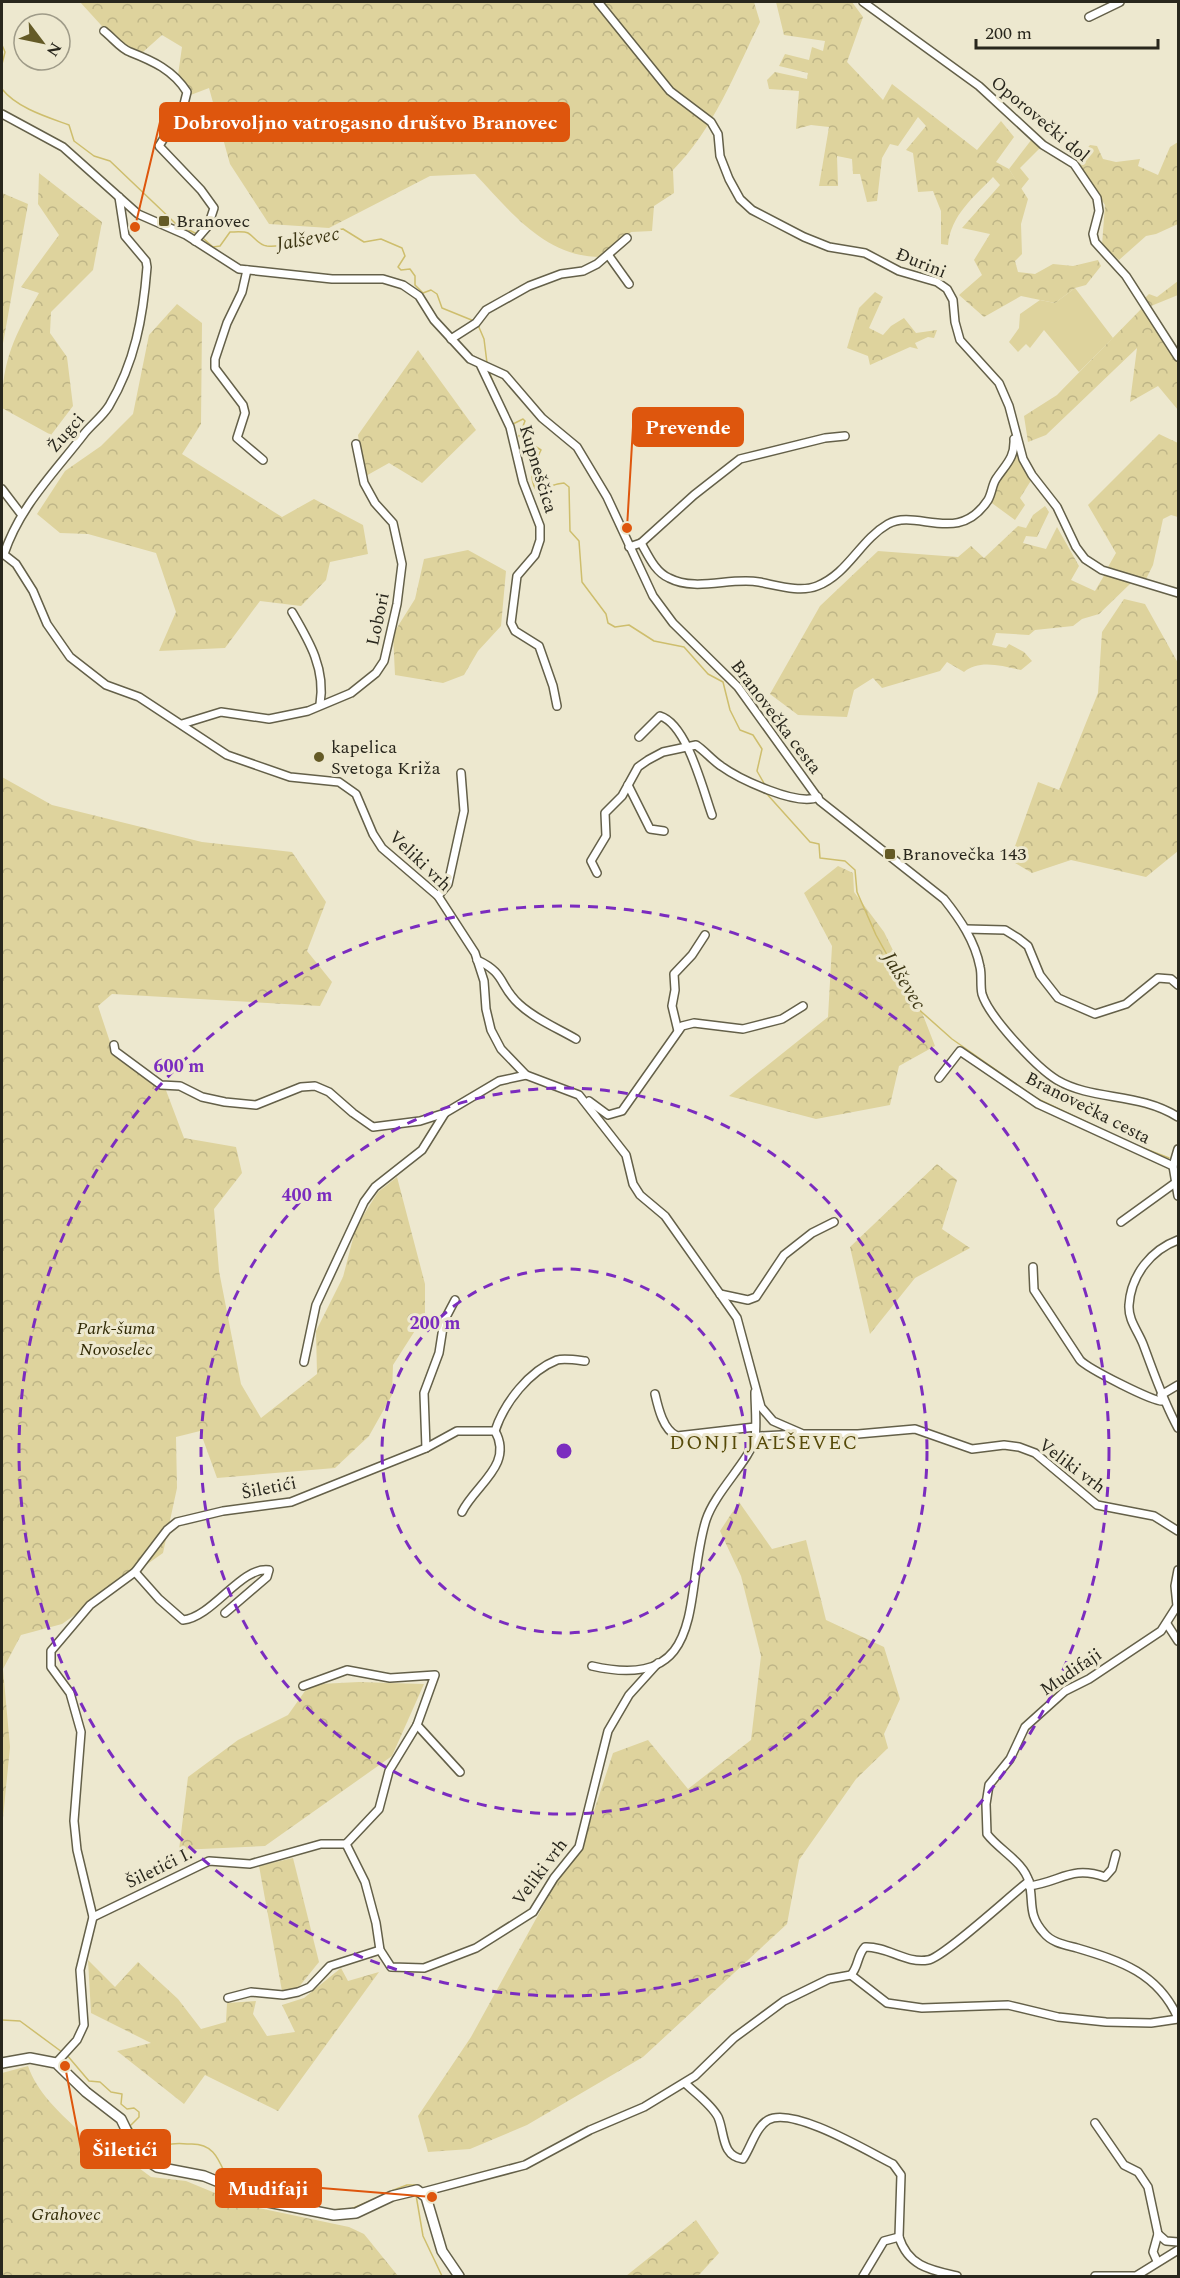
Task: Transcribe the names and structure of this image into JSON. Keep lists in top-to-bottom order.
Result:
{
  "streets": {
    "street": [
      "Oporovečki dol",
      "Đurini",
      "Žugci",
      "Kupneščica",
      "Lobori",
      "Branovečka cesta",
      "Veliki vrh",
      "Šiletići",
      "Mudifaji",
      "Šiletići I."
    ]
  },
  "crossings": [
    ["Žugci", "Branovečka cesta"],
    ["Žugci", "Veliki vrh"],
    ["Kupneščica", "Branovečka cesta"],
    ["Lobori", "Veliki vrh"],
    ["Šiletići", "Šiletići I."]
  ],
  "districts": ["DONJI JALŠEVEC"],
  "water": ["Jalševec"],
  "parks": ["Park-šuma Novoselec", "Grahovec"],
  "places": {
    "transit": ["Branovec", "Branovečka 143"],
    "other": [
      "Dobrovoljno vatrogasno društvo Branovec",
      "Prevende",
      "kapelica Svetoga Križa",
      "Šiletići",
      "Mudifaji"
    ]
  },
  "scale_bar": "200 m",
  "north": "bottom right",
  "rings": ["600 m", "400 m", "200 m"]
}
